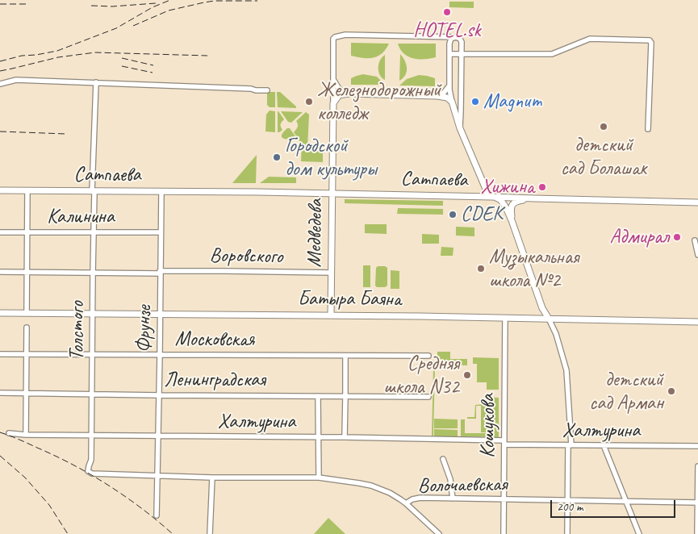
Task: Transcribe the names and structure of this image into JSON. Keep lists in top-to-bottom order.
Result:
{
  "streets": {
    "street": [
      "Сатпаева",
      "Калинина",
      "Медведева",
      "Воровского",
      "Батыра Баяна",
      "Фрунзе",
      "Толстого",
      "Московская",
      "Ленинградская",
      "Халтурина",
      "Кошукова",
      "Волочаевская"
    ]
  },
  "crossings": [
    ["Сатпаева", "Медведева"],
    ["Сатпаева", "Фрунзе"],
    ["Сатпаева", "Толстого"],
    ["Калинина", "Фрунзе"],
    ["Калинина", "Толстого"],
    ["Медведева", "Воровского"],
    ["Медведева", "Батыра Баяна"],
    ["Воровского", "Фрунзе"],
    ["Воровского", "Толстого"],
    ["Батыра Баяна", "Фрунзе"],
    ["Батыра Баяна", "Толстого"],
    ["Батыра Баяна", "Кошукова"],
    ["Фрунзе", "Московская"],
    ["Фрунзе", "Ленинградская"],
    ["Фрунзе", "Халтурина"],
    ["Фрунзе", "Волочаевская"],
    ["Толстого", "Московская"],
    ["Толстого", "Ленинградская"],
    ["Толстого", "Халтурина"],
    ["Толстого", "Волочаевская"],
    ["Халтурина", "Кошукова"],
    ["Кошукова", "Волочаевская"]
  ],
  "places": [
    "HOTEL.sk",
    "Железнодорожный колледж",
    "Magnum",
    "детский сад Болашак",
    "Городской дом культуры",
    "Хижина",
    "CDEK",
    "Адмирал",
    "Музыкальная школа №2",
    "Средняя школа N32",
    "детский сад Арман"
  ],
  "scale_bar": "200 m"
}
